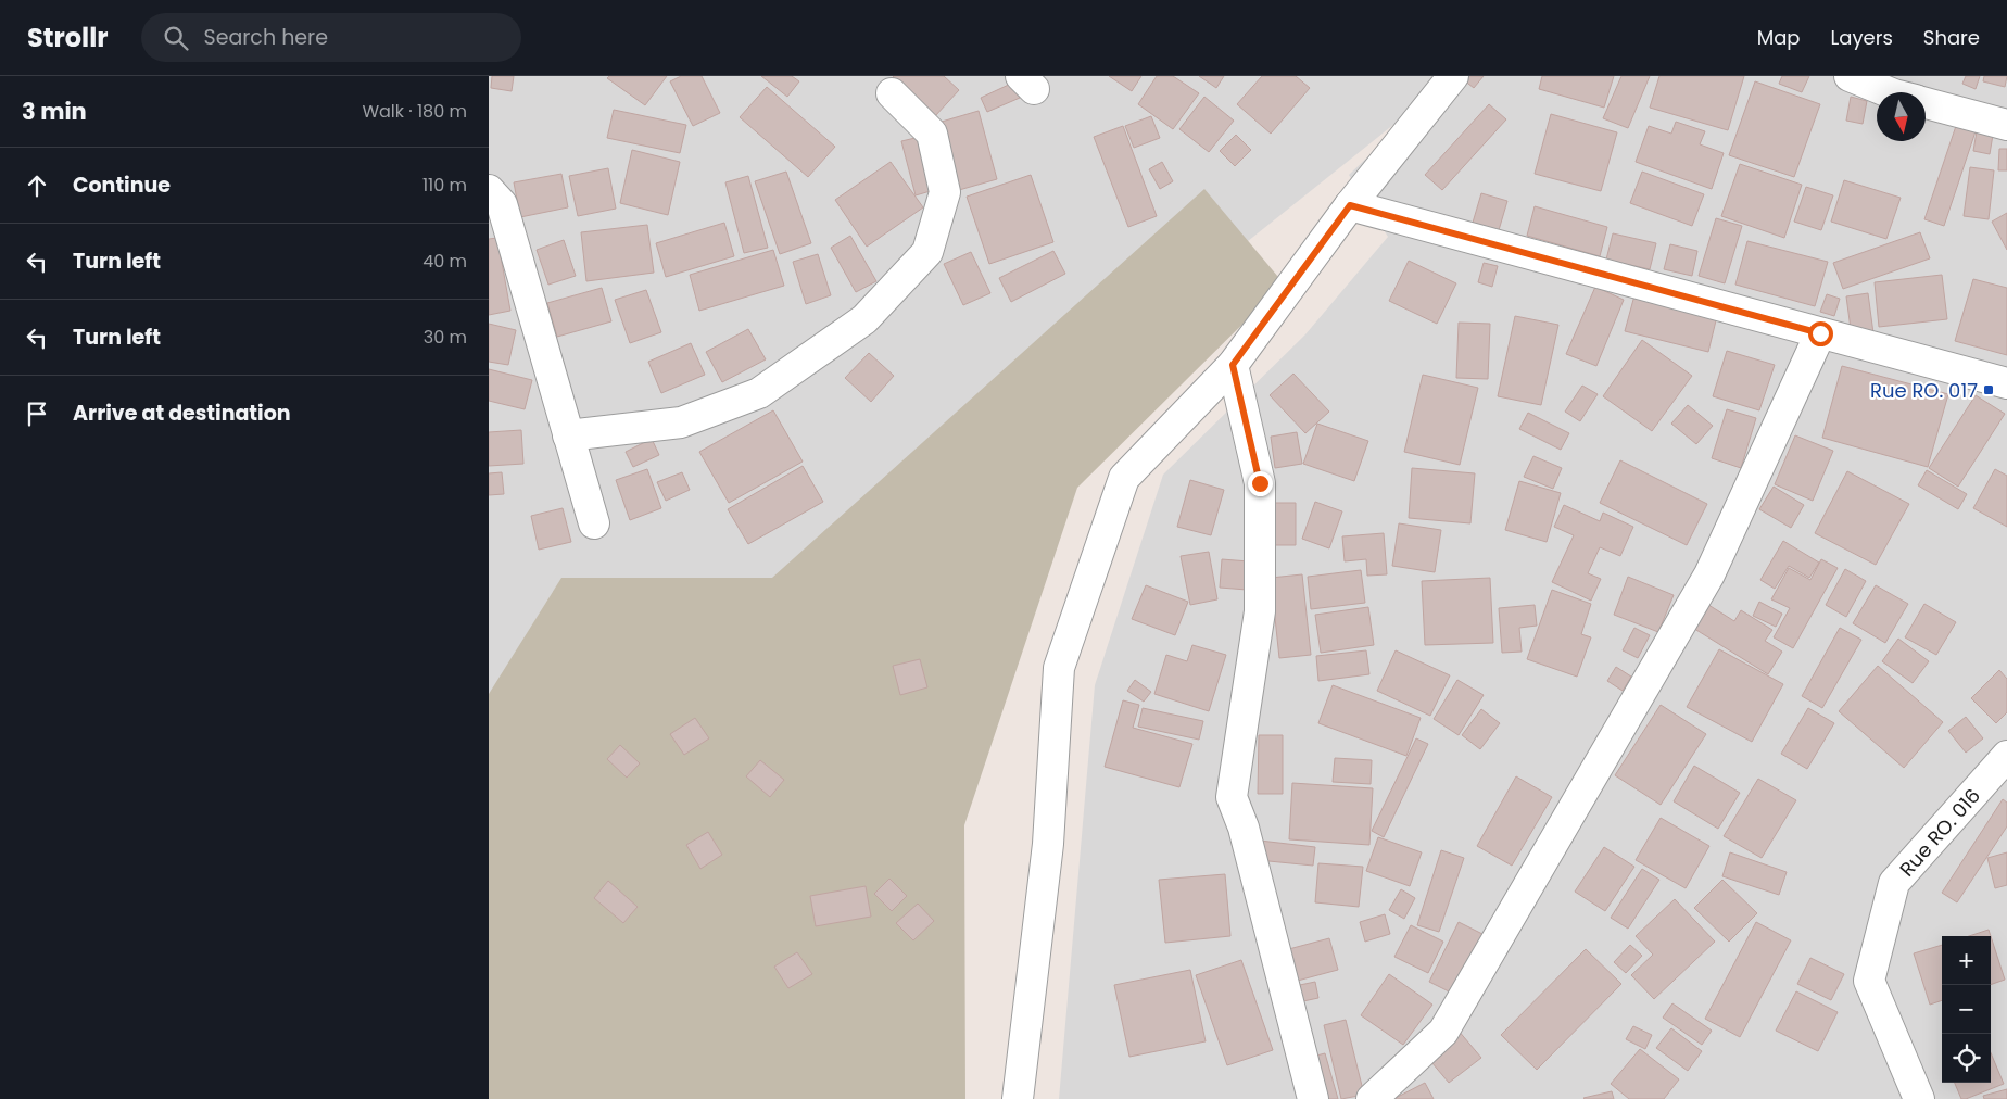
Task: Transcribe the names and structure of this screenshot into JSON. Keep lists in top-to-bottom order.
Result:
{
  "streets": {
    "street": ["Rue RO. 016"]
  },
  "places": {
    "transit": ["Rue RO. 017"]
  },
  "north": "bottom",
  "page": {
    "header": "Strollr",
    "search": "Search here",
    "nav": ["Map", "Layers", "Share"],
    "heading": ["3 min", "Walk · 180 m"],
    "list": [
      ["Continue", "110 m"],
      ["Turn left", "40 m"],
      ["Turn left", "30 m"],
      "Arrive at destination"
    ],
    "map_buttons": ["+", "−"]
  }
}
